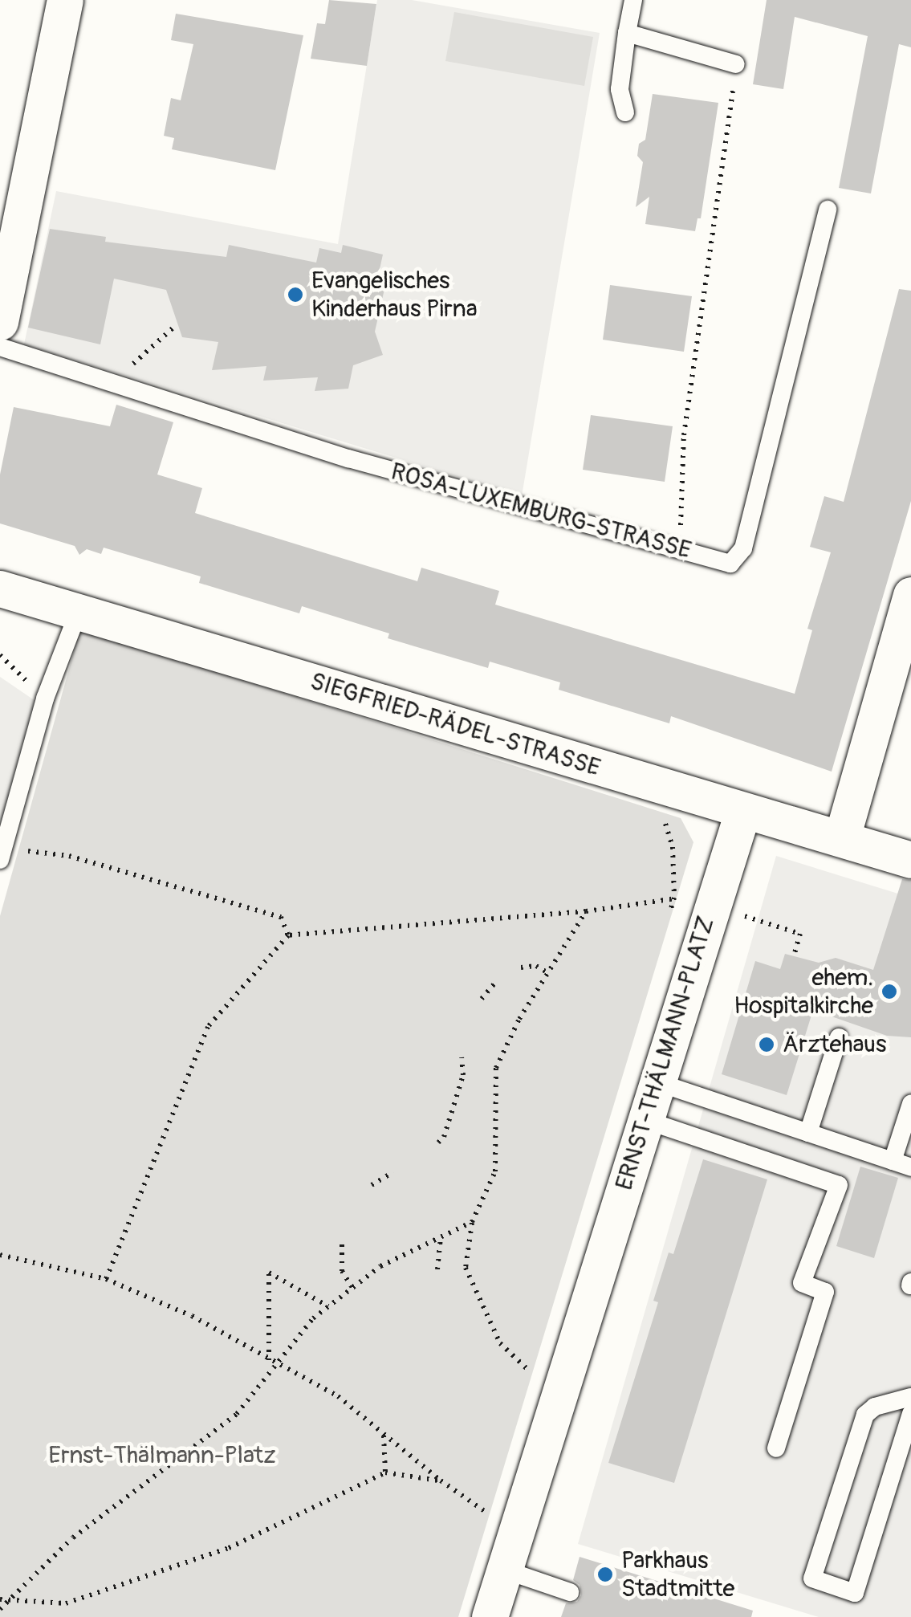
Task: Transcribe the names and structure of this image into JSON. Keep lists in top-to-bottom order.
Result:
{
  "streets": {
    "street": ["SIEGFRIED-RÄDEL-STRASSE", "ERNST-THÄLMANN-PLATZ"],
    "lane": ["ROSA-LUXEMBURG-STRASSE"]
  },
  "crossings": [
    ["SIEGFRIED-RÄDEL-STRASSE", "ERNST-THÄLMANN-PLATZ"]
  ],
  "parks": ["Ernst-Thälmann-Platz"],
  "places": [
    "Evangelisches Kinderhaus Pirna",
    "ehem. Hospitalkirche",
    "Ärztehaus",
    "Parkhaus Stadtmitte"
  ]
}
